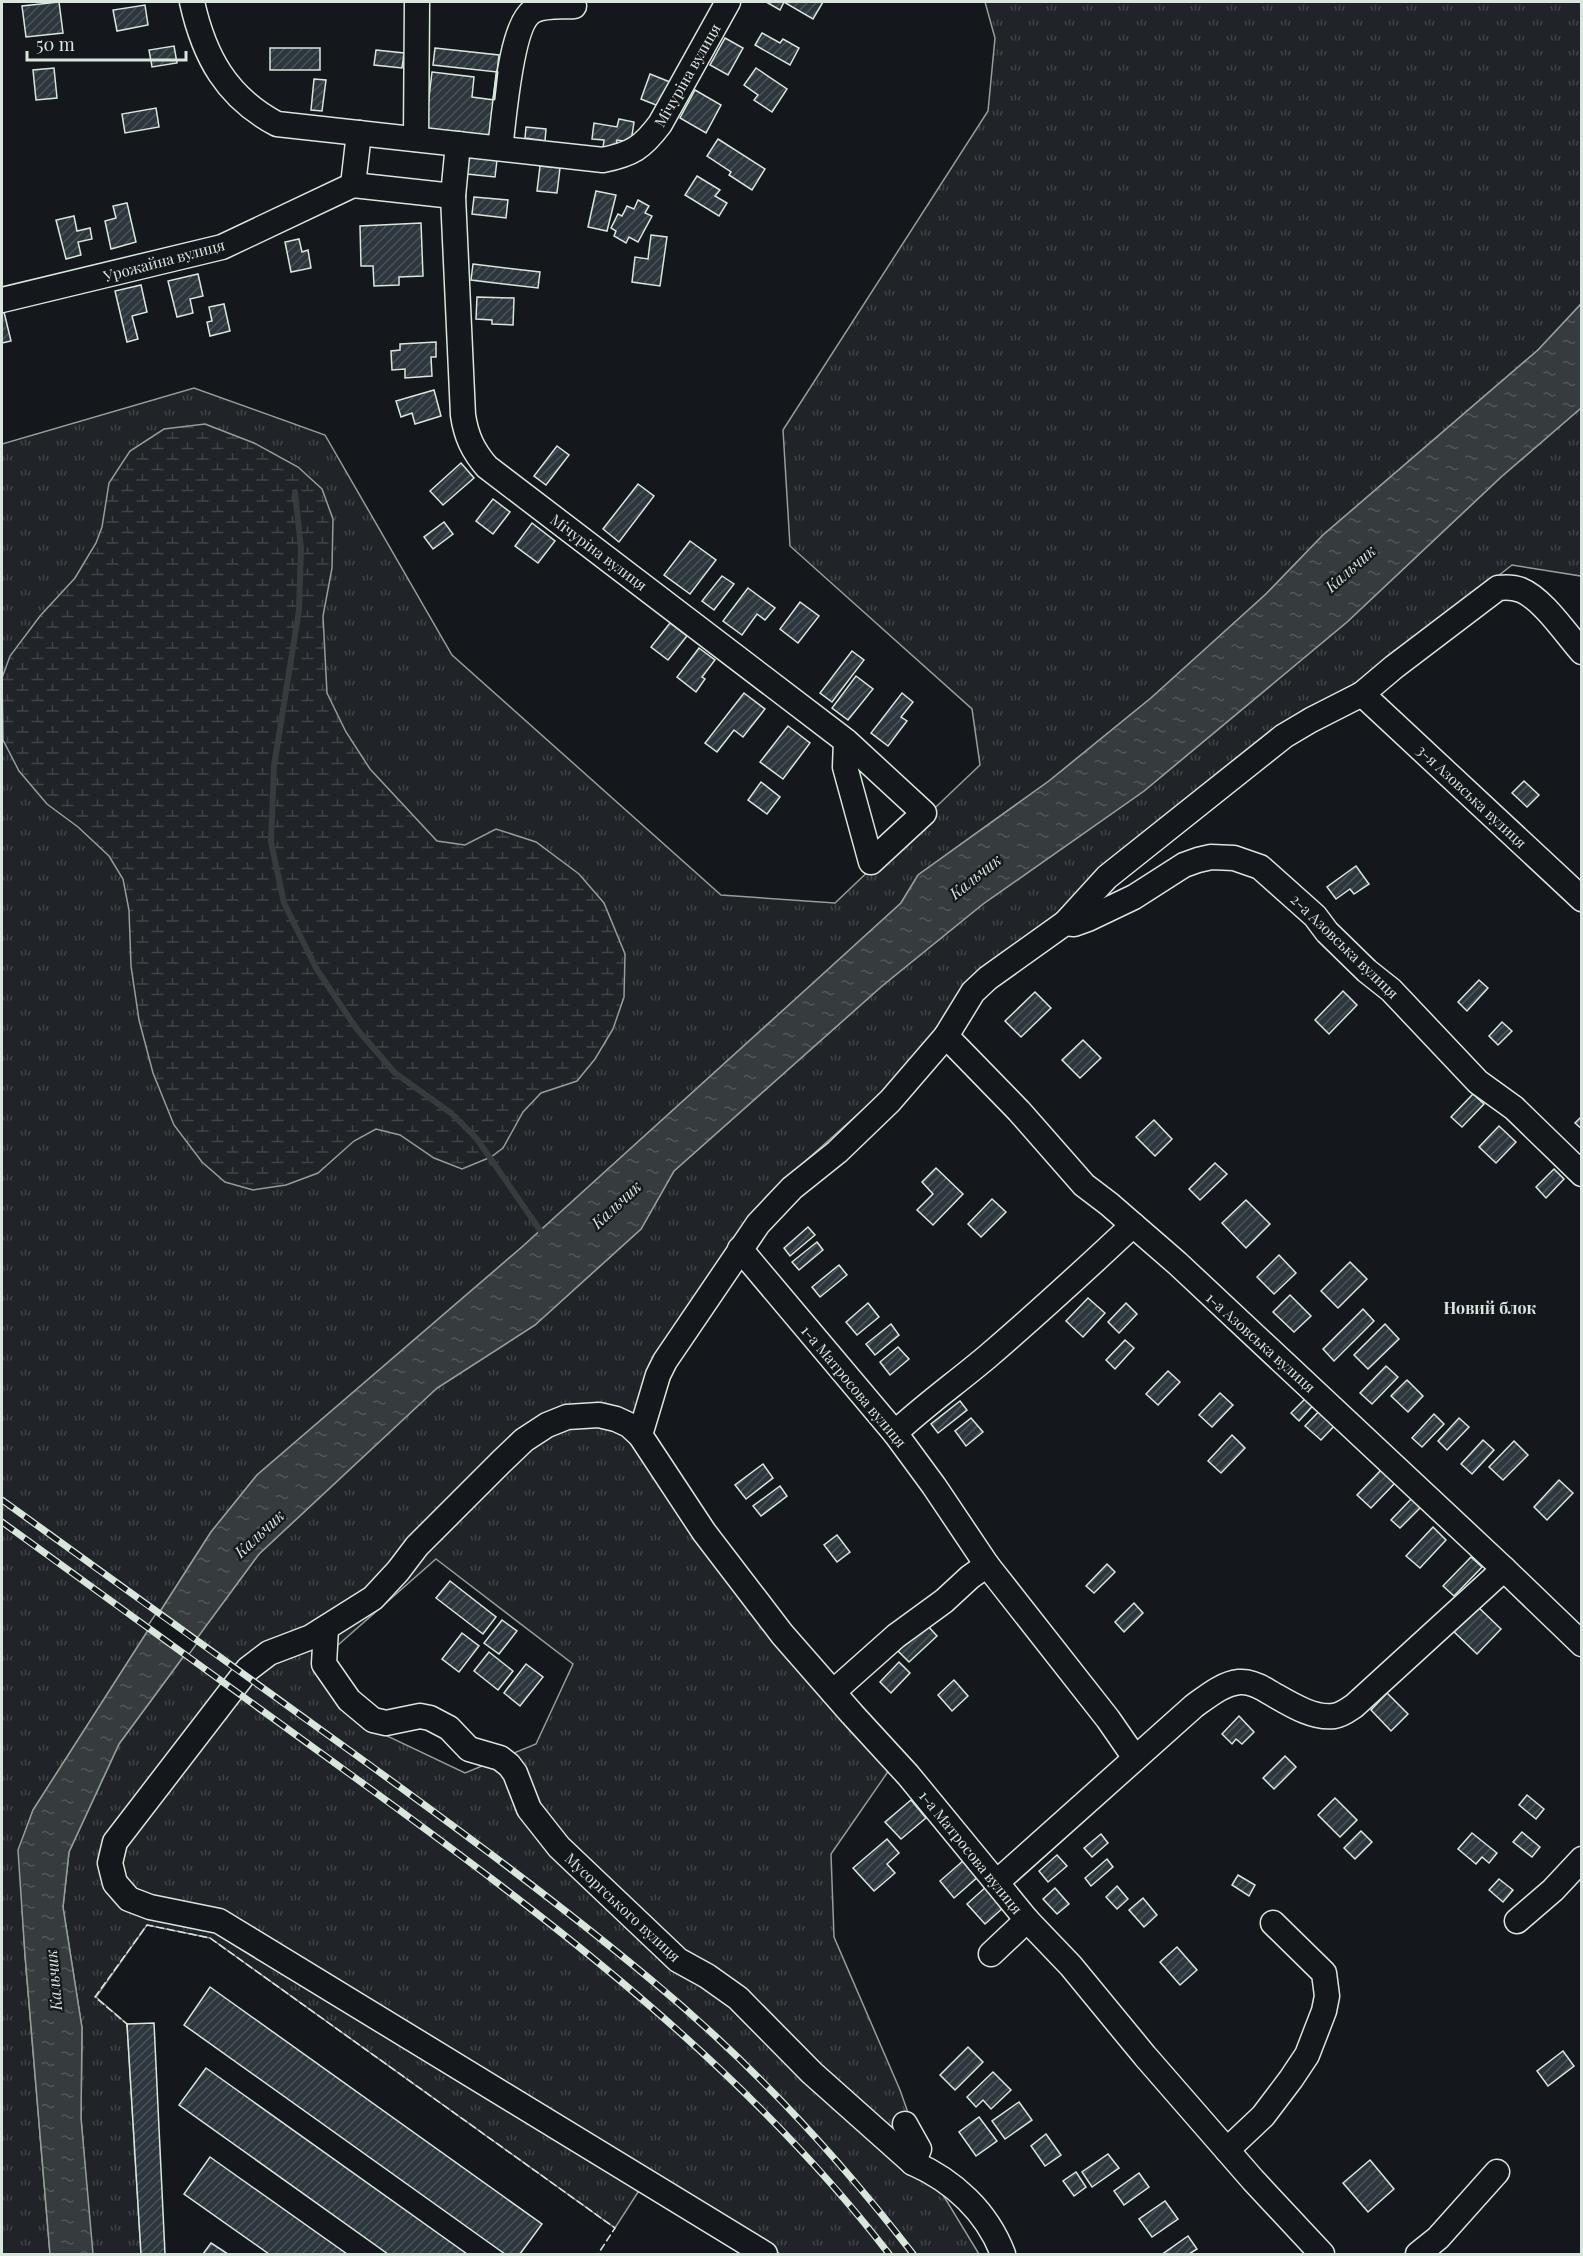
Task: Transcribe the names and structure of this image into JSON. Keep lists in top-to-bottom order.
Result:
{
  "streets": {
    "street": [
      "Мічуріна вулиця",
      "Урожайна вулиця",
      "3-я Азовська вулиця",
      "2-а Азовська вулиця",
      "1-а Азовська вулиця",
      "1-а Матросова вулиця",
      "Мусоргського вулиця"
    ]
  },
  "districts": ["Новий блок"],
  "water": ["Кальчик"],
  "scale_bar": "50 m"
}
